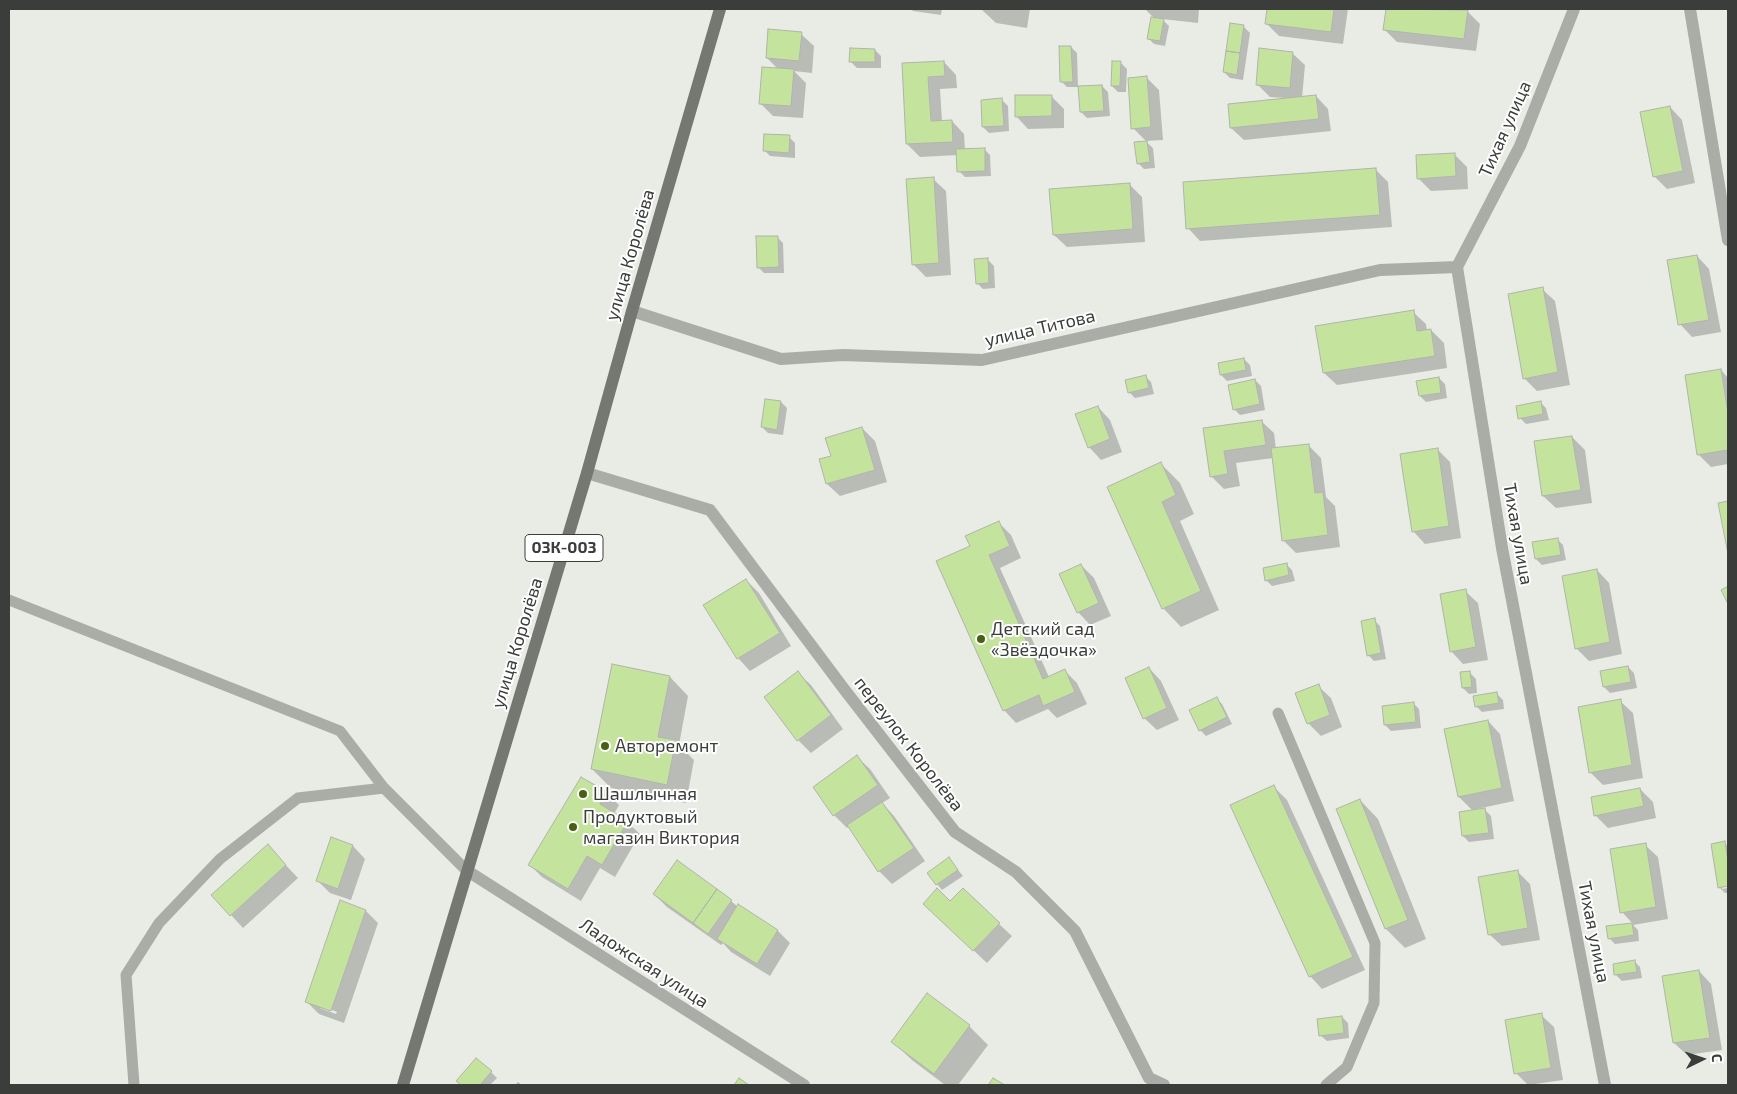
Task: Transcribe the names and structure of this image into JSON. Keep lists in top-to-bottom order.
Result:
{
  "streets": {
    "main road": ["улица Королёва", "03К-003"],
    "street": [
      "Тихая улица",
      "улица Титова",
      "переулок Королёва",
      "Ладожская улица"
    ]
  },
  "crossings": [
    ["Тихая улица", "улица Титова"],
    ["улица Королёва", "улица Титова"],
    ["улица Королёва", "переулок Королёва"],
    ["улица Королёва", "Ладожская улица"]
  ],
  "places": [
    "Детский сад «Звёздочка»",
    "Авторемонт",
    "Шашлычная",
    "Продуктовый магазин Виктория"
  ],
  "north": "right"
}
